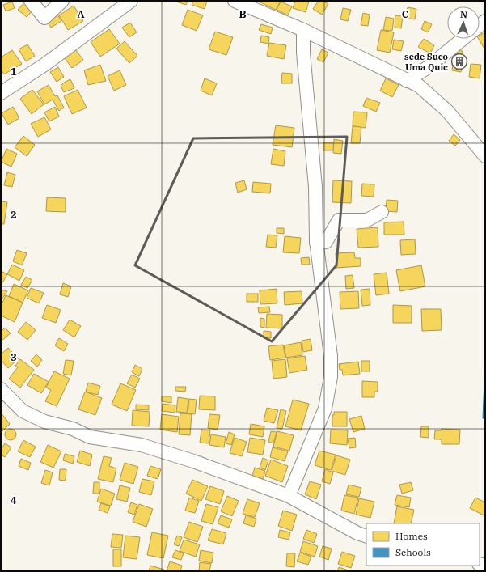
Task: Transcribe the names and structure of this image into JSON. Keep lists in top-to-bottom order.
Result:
{
  "places": {
    "building": ["sede Suco Uma Quic"]
  },
  "legend": ["Homes", "Schools"],
  "north": "top",
  "grid": {
    "columns": ["A", "B", "C"],
    "rows": [
      "1",
      "2",
      "3",
      "4"
    ]
  }
}
